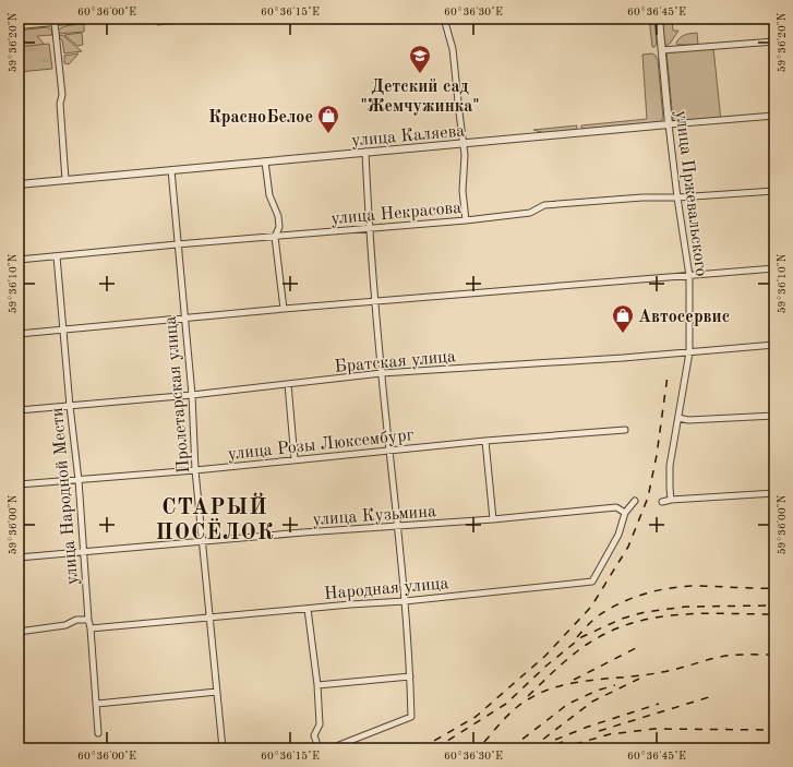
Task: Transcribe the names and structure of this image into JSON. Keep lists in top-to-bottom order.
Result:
{
  "streets": {
    "street": [
      "улица Каляева",
      "улица Пржевальского",
      "улица Некрасова",
      "Братская улица",
      "Пролетарская улица",
      "улица Розы Люксембург",
      "улица Народной Мести",
      "улица Кузьмина",
      "Народная улица"
    ]
  },
  "crossings": [
    ["улица Каляева", "улица Пржевальского"],
    ["улица Каляева", "Пролетарская улица"],
    ["улица Пржевальского", "улица Некрасова"],
    ["улица Пржевальского", "Братская улица"],
    ["улица Некрасова", "Пролетарская улица"],
    ["улица Некрасова", "улица Народной Мести"],
    ["Братская улица", "Пролетарская улица"],
    ["Братская улица", "улица Народной Мести"],
    ["Пролетарская улица", "улица Розы Люксембург"],
    ["Пролетарская улица", "улица Кузьмина"],
    ["Пролетарская улица", "Народная улица"],
    ["улица Розы Люксембург", "улица Народной Мести"],
    ["улица Народной Мести", "улица Кузьмина"],
    ["улица Народной Мести", "Народная улица"],
    ["улица Кузьмина", "Народная улица"]
  ],
  "districts": ["СТАРЫЙ ПОСЁЛОК"],
  "places": {
    "school or university": ["Детский сад \"Жемчужинка\""],
    "shop": ["КрасноБелое", "Автосервис"]
  },
  "coordinates": [
    "60°36'00\"E",
    "60°36'15\"E",
    "60°36'30\"E",
    "60°36'45\"E",
    "59°36'20\"N",
    "59°36'10\"N",
    "59°36'00\"N"
  ]
}
